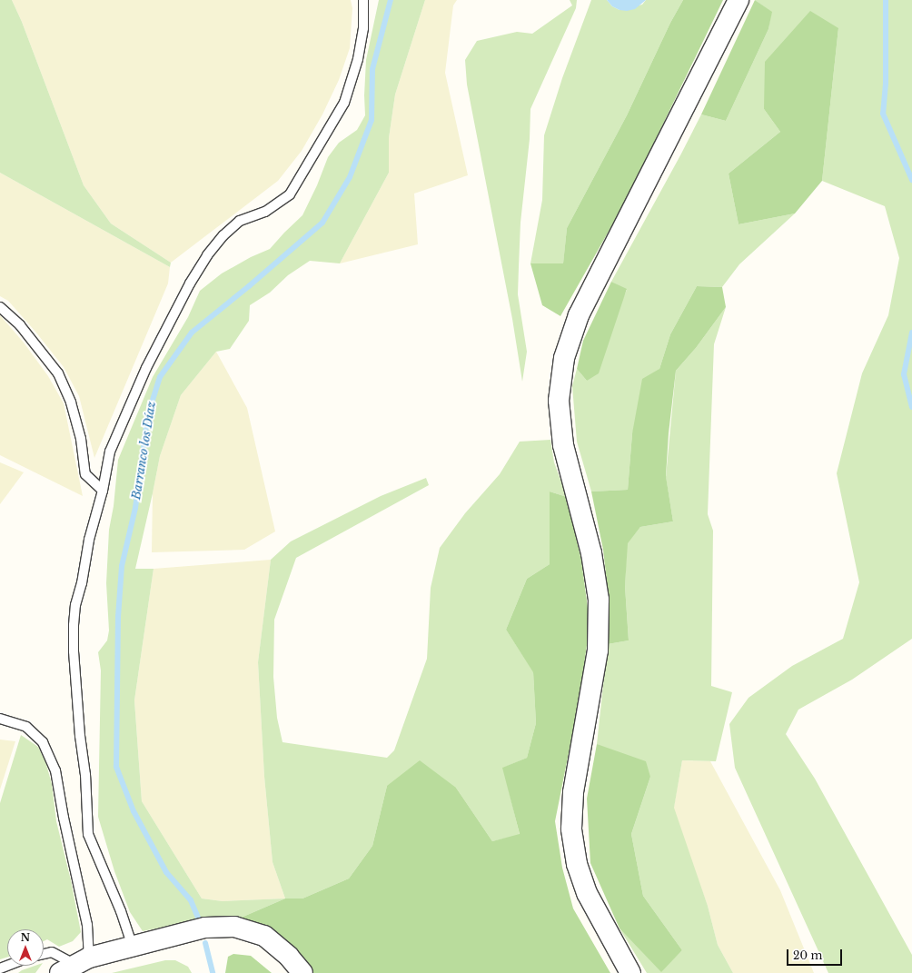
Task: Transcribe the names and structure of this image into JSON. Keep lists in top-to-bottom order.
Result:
{
  "water": ["Barranco los Díaz"],
  "scale_bar": "20 m",
  "north": "top"
}
